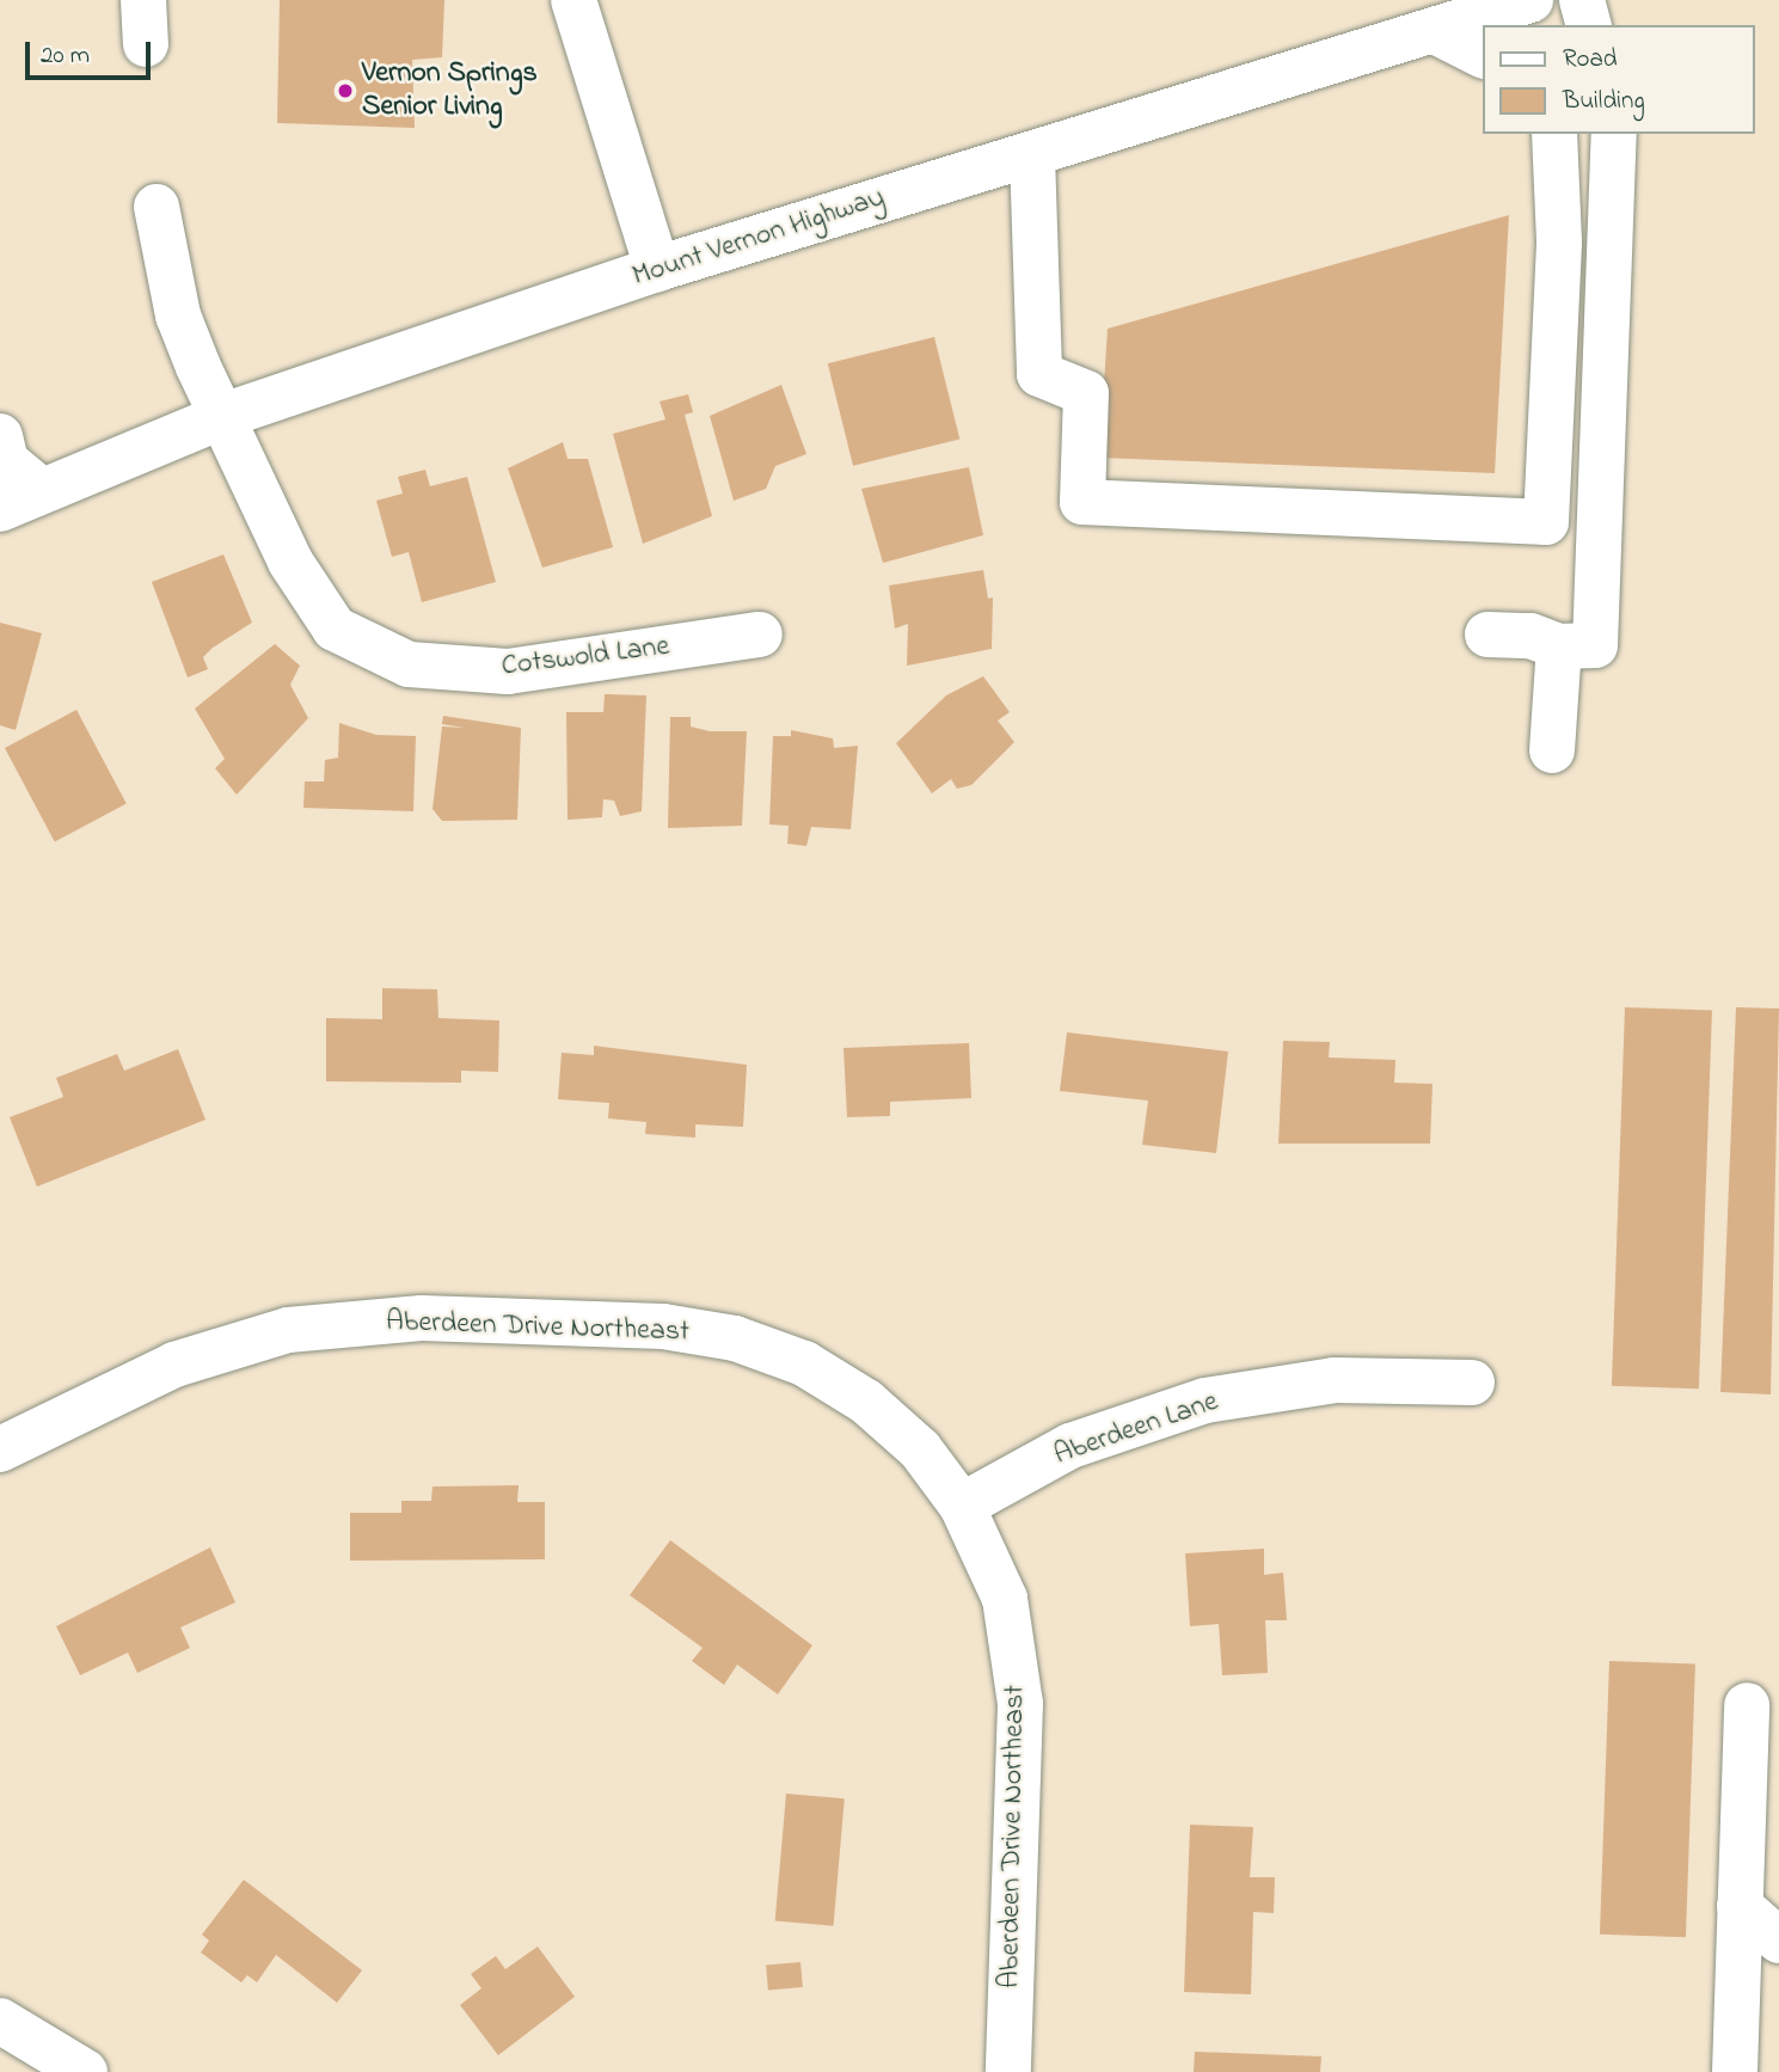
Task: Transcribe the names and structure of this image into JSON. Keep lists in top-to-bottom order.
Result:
{
  "streets": {
    "street": [
      "Mount Vernon Highway",
      "Cotswold Lane",
      "Aberdeen Drive Northeast",
      "Aberdeen Lane"
    ]
  },
  "crossings": [
    ["Mount Vernon Highway", "Cotswold Lane"],
    ["Aberdeen Drive Northeast", "Aberdeen Lane"]
  ],
  "places": ["Vernon Springs Senior Living"],
  "legend": ["Road", "Building"],
  "scale_bar": "20 m"
}
